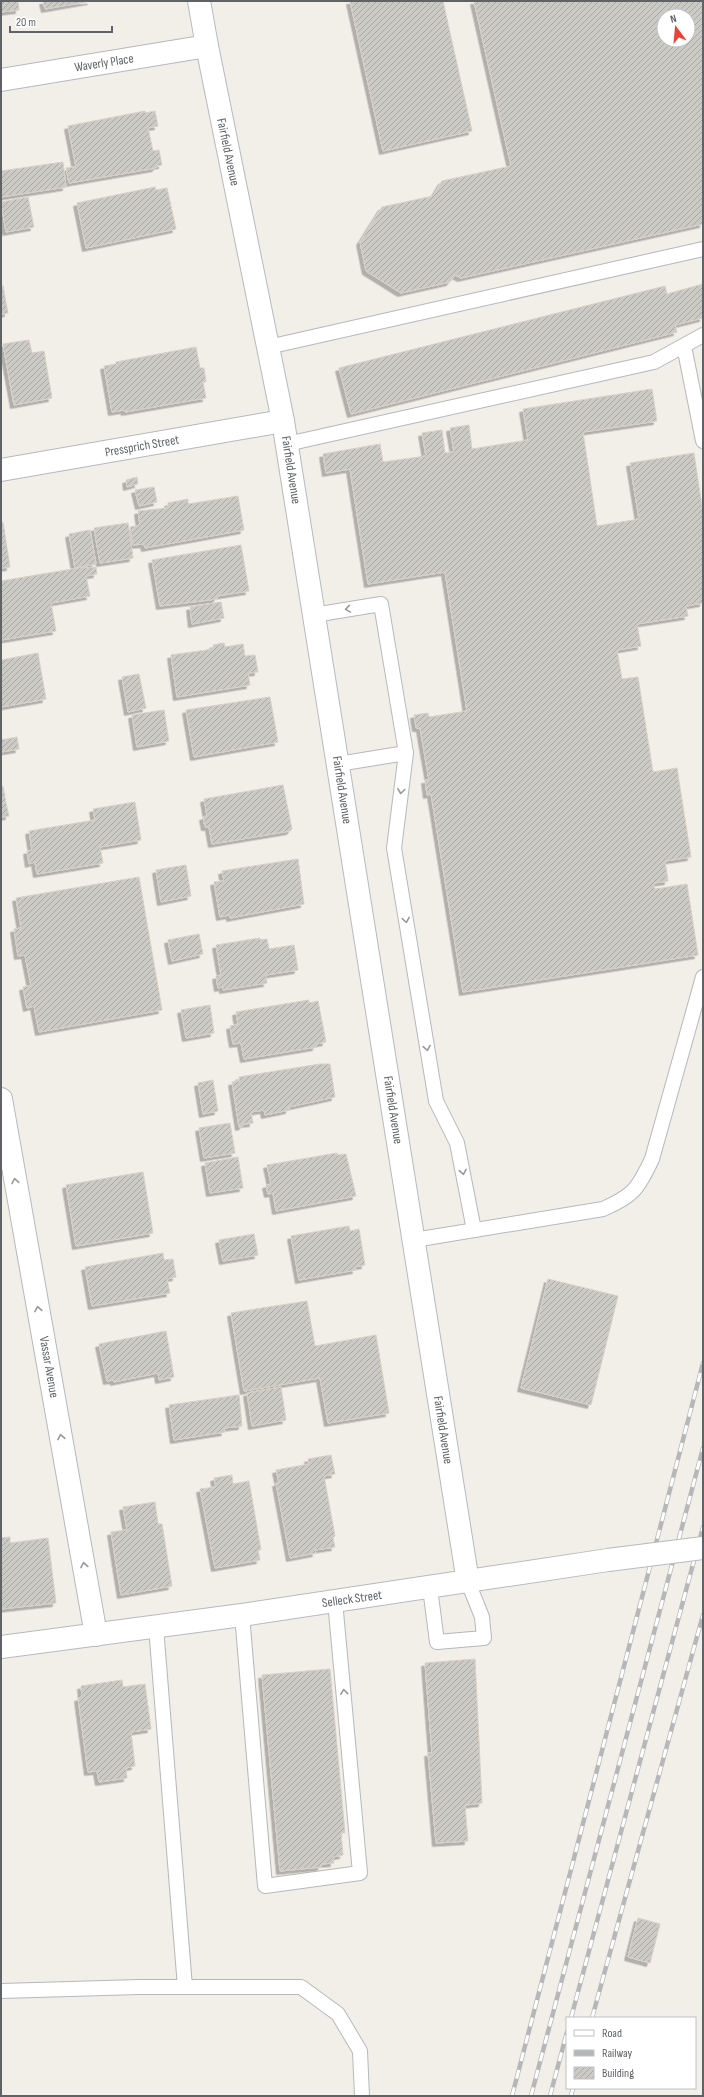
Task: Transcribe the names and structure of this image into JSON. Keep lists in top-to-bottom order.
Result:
{
  "streets": {
    "main road": [
      "Waverly Place",
      "Fairfield Avenue",
      "Pressprich Street",
      "Vassar Avenue",
      "Selleck Street"
    ]
  },
  "crossings": [
    ["Waverly Place", "Fairfield Avenue"],
    ["Fairfield Avenue", "Pressprich Street"],
    ["Fairfield Avenue", "Selleck Street"],
    ["Vassar Avenue", "Selleck Street"]
  ],
  "one_way": ["Vassar Avenue"],
  "legend": ["Road", "Railway", "Building"],
  "scale_bar": "20 m",
  "north": "top"
}
